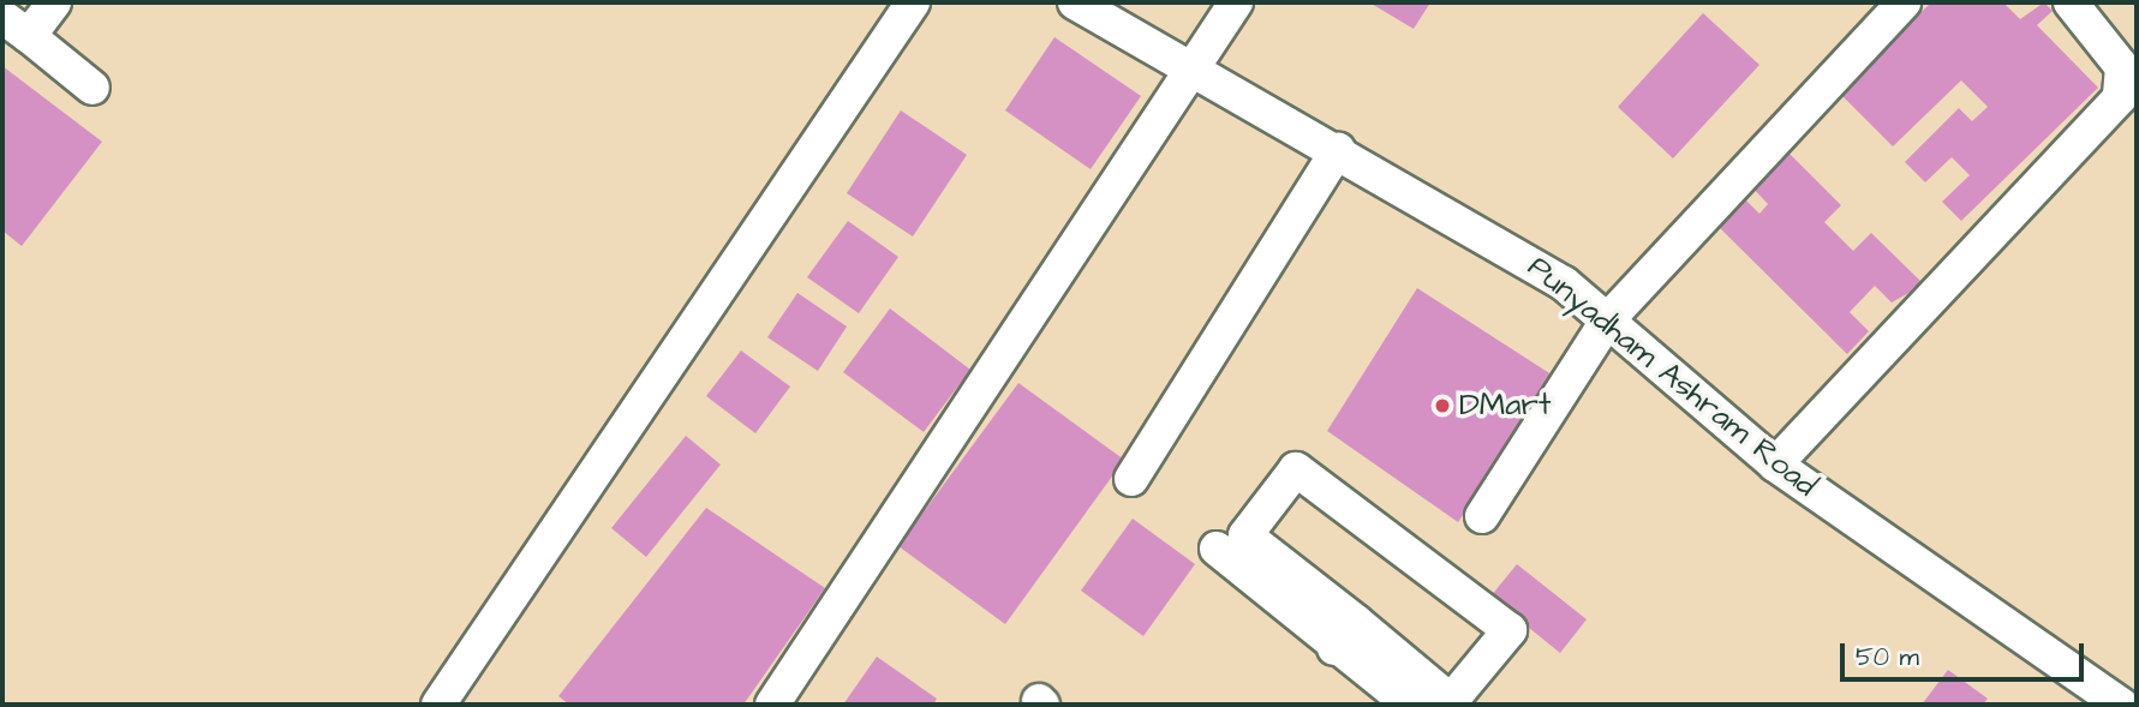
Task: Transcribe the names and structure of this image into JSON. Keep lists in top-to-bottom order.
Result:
{
  "streets": {
    "street": ["Punyadham Ashram Road"]
  },
  "places": ["DMart"],
  "scale_bar": "50 m"
}
